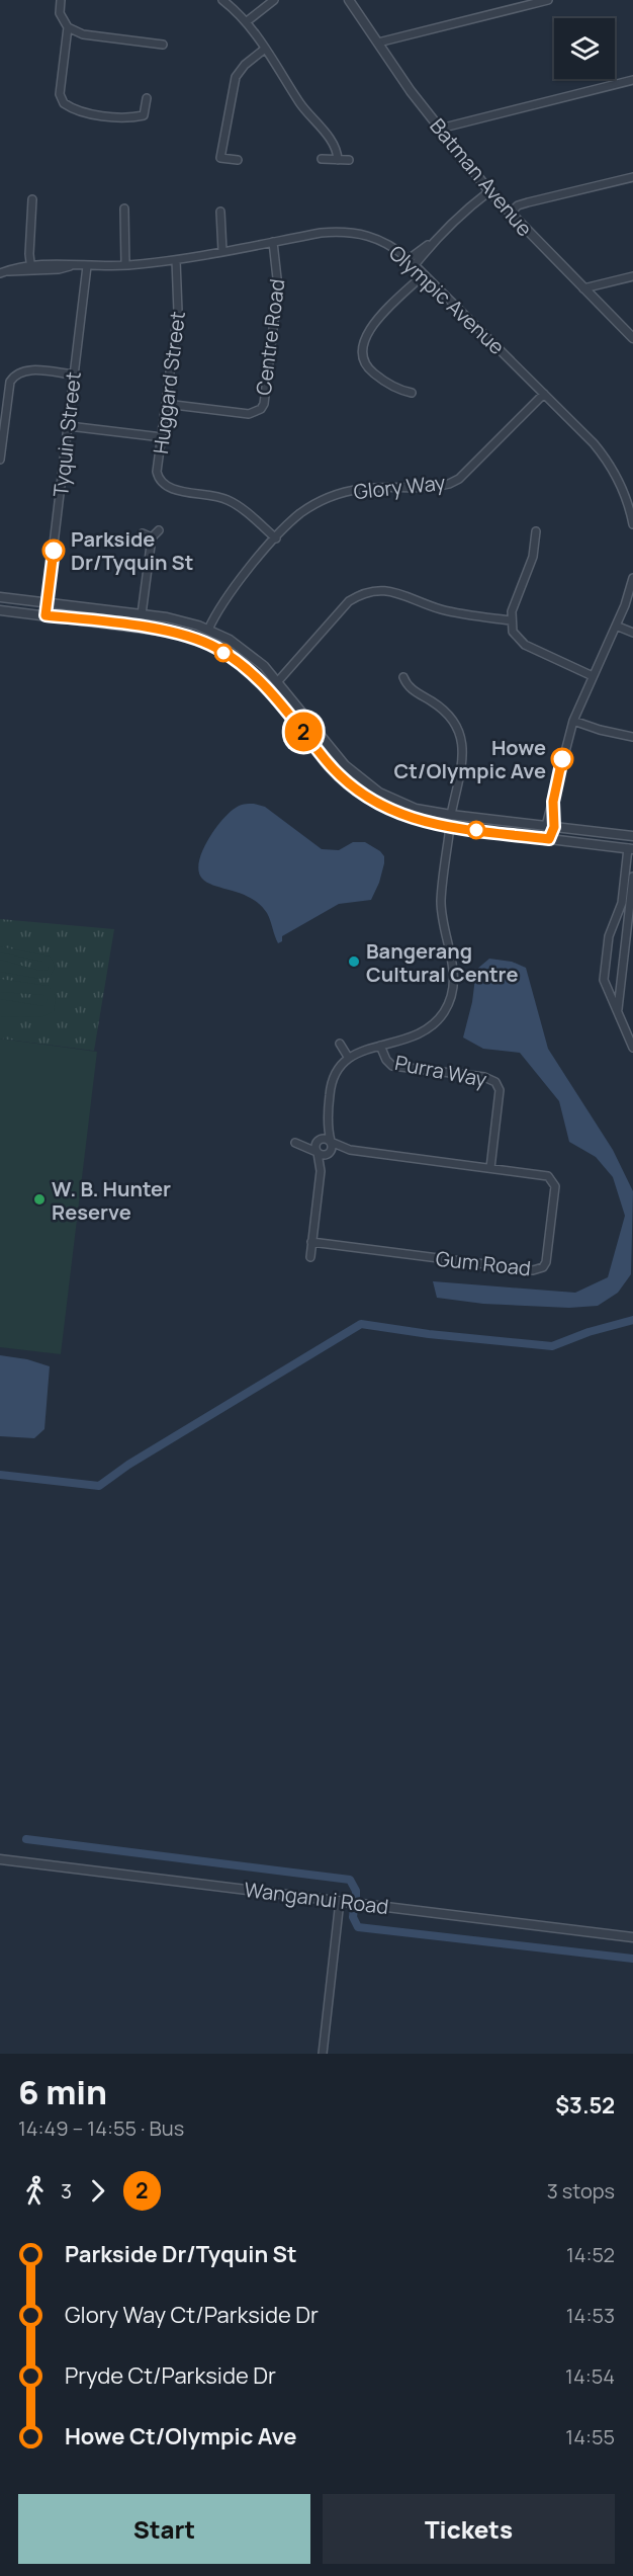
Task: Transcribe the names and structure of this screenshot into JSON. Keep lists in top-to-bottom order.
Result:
{
  "streets": {
    "street": [
      "Batman Avenue",
      "Olympic Avenue",
      "Centre Road",
      "Huggard Street",
      "Tyquin Street",
      "Glory Way",
      "Purra Way",
      "Gum Road",
      "Wanganui Road"
    ]
  },
  "crossings": [
    ["Olympic Avenue", "Centre Road"],
    ["Olympic Avenue", "Huggard Street"],
    ["Olympic Avenue", "Tyquin Street"],
    ["Olympic Avenue", "Glory Way"],
    ["Centre Road", "Huggard Street"],
    ["Huggard Street", "Glory Way"],
    ["Purra Way", "Gum Road"]
  ],
  "places": [
    "Parkside Dr/Tyquin St",
    "Howe Ct/Olympic Ave",
    "Bangerang Cultural Centre",
    "W. B. Hunter Reserve"
  ],
  "lines": ["bus line 2"],
  "page": {
    "on_map": "2",
    "heading": ["6 min", "14:49 – 14:55 · Bus", "$3.52"],
    "legs": ["3", "2", "3 stops"],
    "list": [
      {
        "name": "Parkside Dr/Tyquin St",
        "value": "14:52"
      },
      {
        "name": "Glory Way Ct/Parkside Dr",
        "value": "14:53"
      },
      {
        "name": "Pryde Ct/Parkside Dr",
        "value": "14:54"
      },
      {
        "name": "Howe Ct/Olympic Ave",
        "value": "14:55"
      }
    ],
    "buttons": ["Start", "Tickets"]
  }
}
